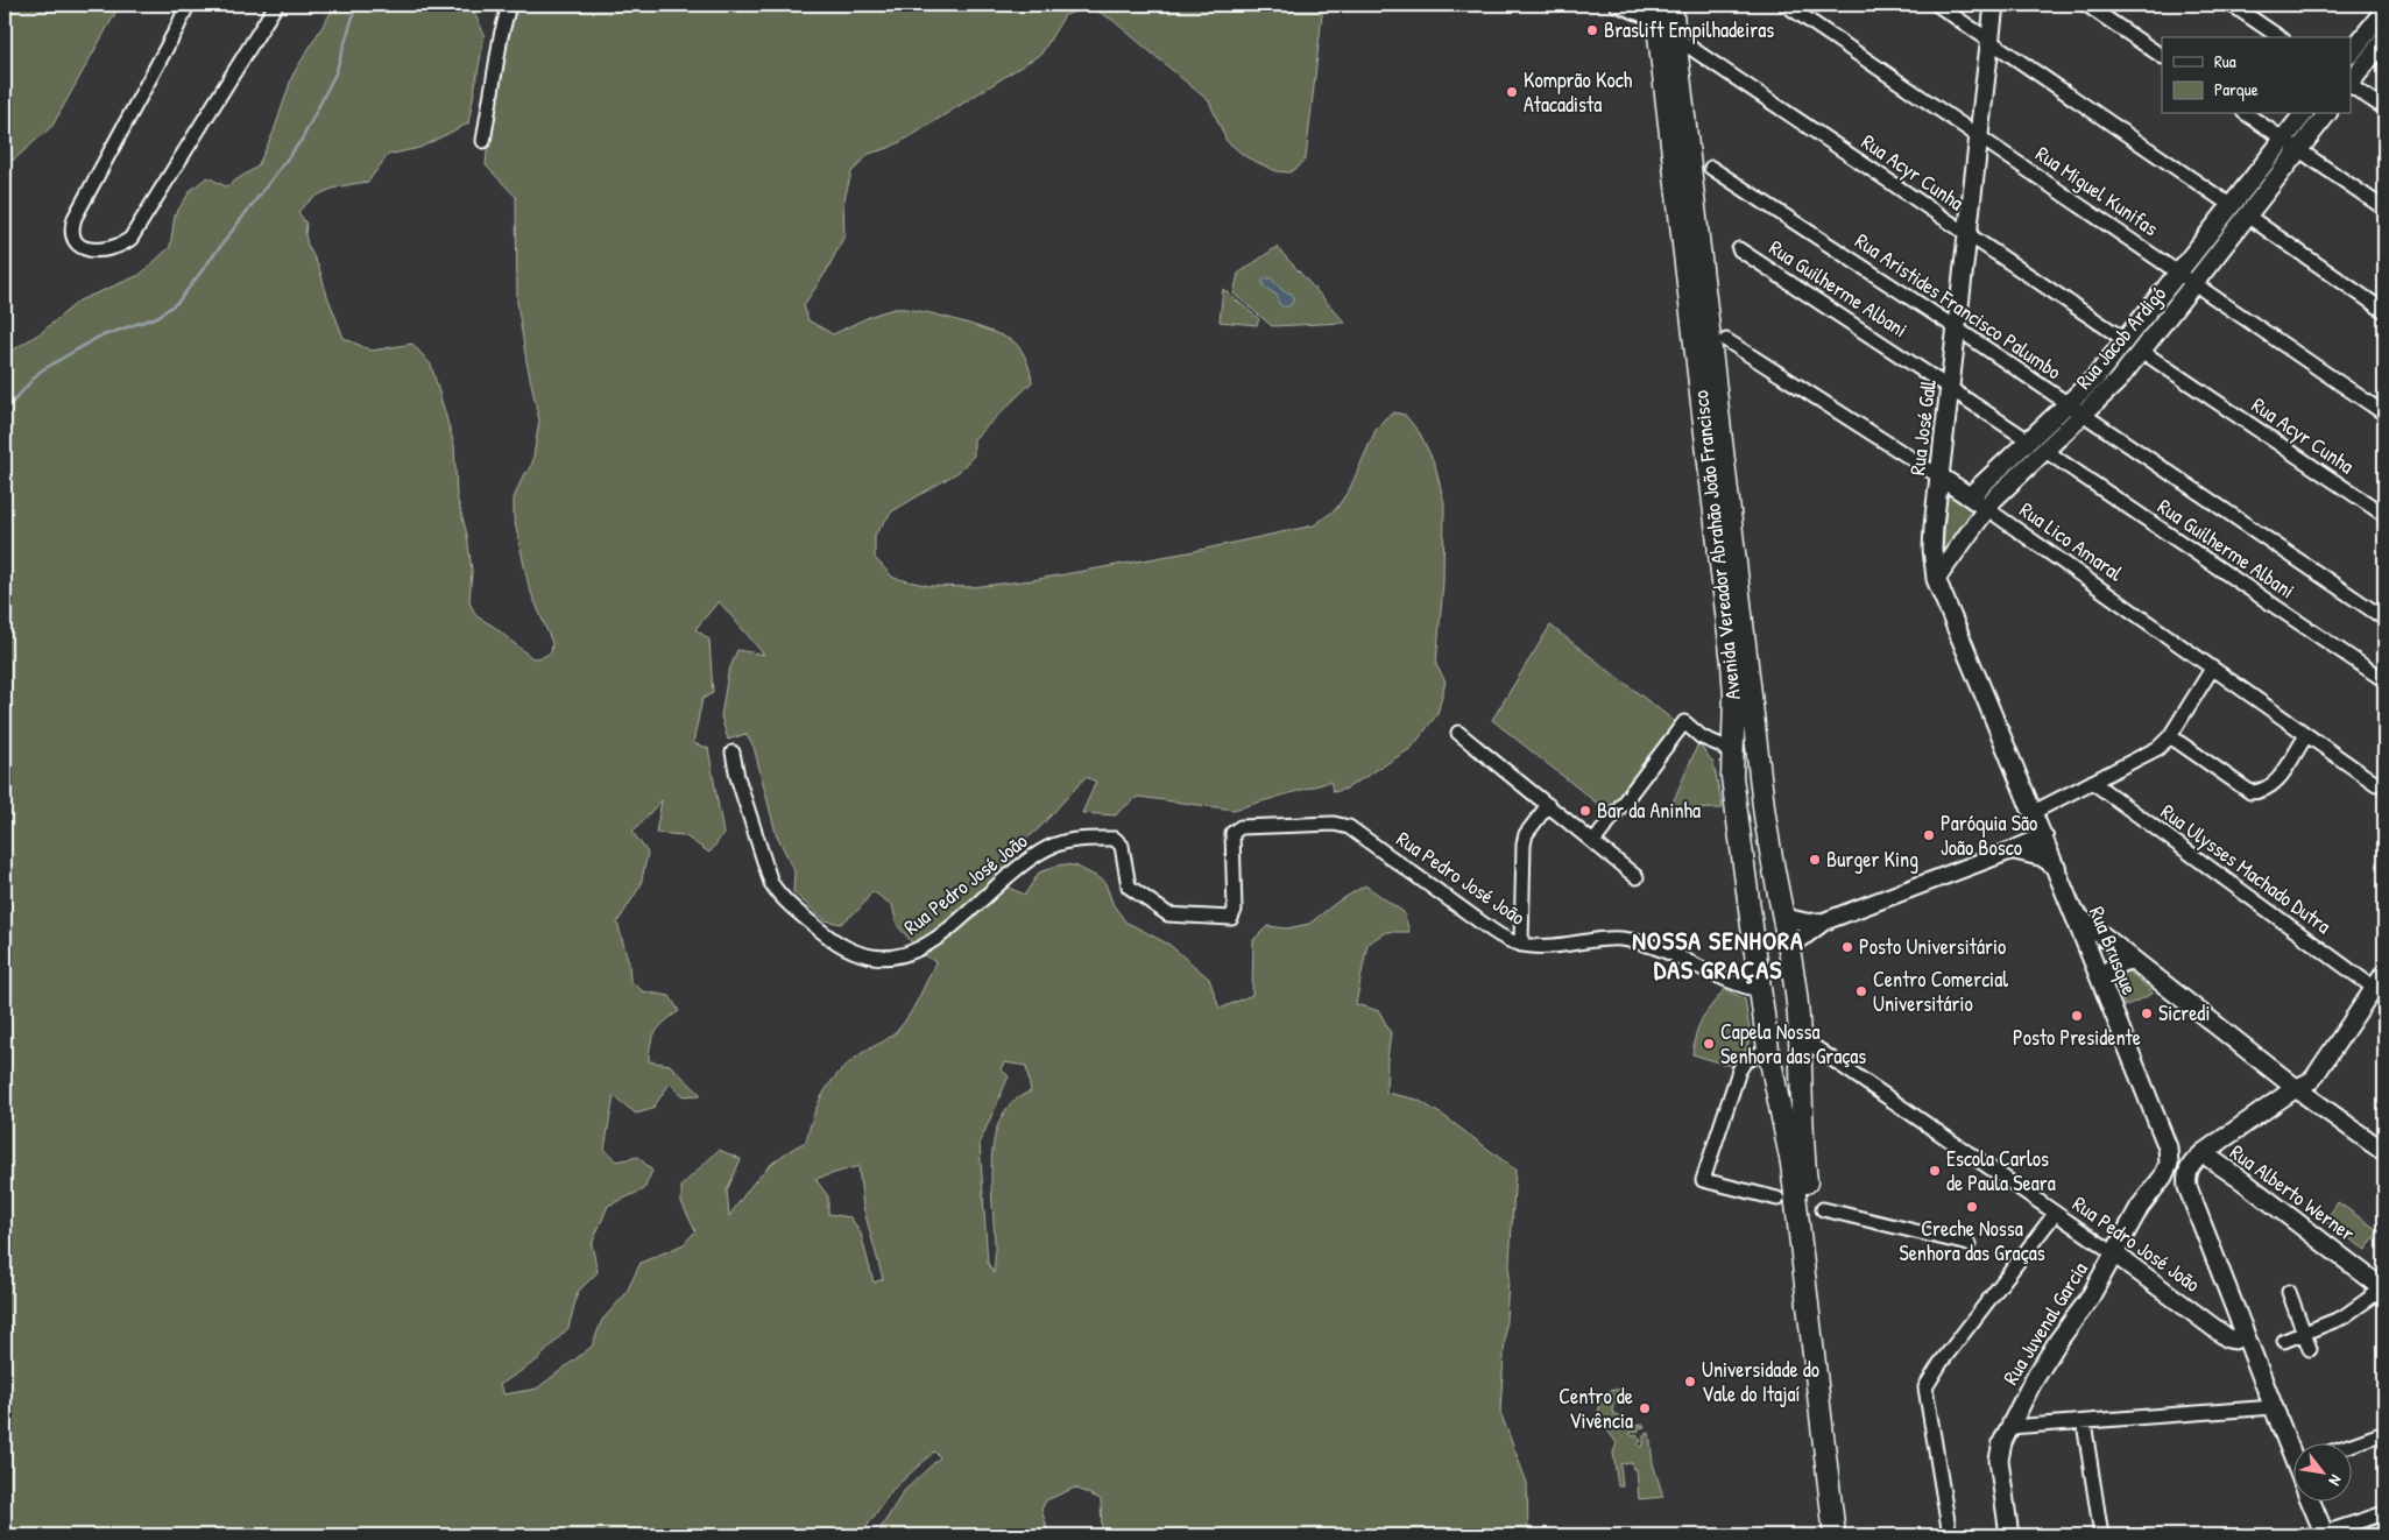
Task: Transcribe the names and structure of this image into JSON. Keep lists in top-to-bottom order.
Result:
{
  "streets": {
    "main road": [
      "Rua Jacob Ardigó",
      "Rua José Gall",
      "Rua Lico Amaral",
      "Avenida Vereador Abrahão João Francisco",
      "Rua Pedro José João",
      "Rua Brusque",
      "Rua Alberto Werner",
      "Rua Juvenal Garcia"
    ],
    "street": [
      "Rua Acyr Cunha",
      "Rua Miguel Kunifas",
      "Rua Guilherme Albani",
      "Rua Aristides Francisco Palumbo",
      "Rua Ulysses Machado Dutra"
    ]
  },
  "crossings": [
    ["Rua Acyr Cunha", "Rua Jacob Ardigó"],
    ["Rua Acyr Cunha", "Rua José Gall"],
    ["Rua Acyr Cunha", "Avenida Vereador Abrahão João Francisco"],
    ["Rua Miguel Kunifas", "Rua Jacob Ardigó"],
    ["Rua Miguel Kunifas", "Rua José Gall"],
    ["Rua Guilherme Albani", "Rua Jacob Ardigó"],
    ["Rua Guilherme Albani", "Rua José Gall"],
    ["Rua Aristides Francisco Palumbo", "Rua Jacob Ardigó"],
    ["Rua Aristides Francisco Palumbo", "Rua José Gall"],
    ["Rua Jacob Ardigó", "Rua José Gall"],
    ["Rua Jacob Ardigó", "Rua Lico Amaral"],
    ["Rua José Gall", "Rua Lico Amaral"],
    ["Rua José Gall", "Rua Brusque"],
    ["Avenida Vereador Abrahão João Francisco", "Rua Pedro José João"],
    ["Rua Pedro José João", "Rua Juvenal Garcia"],
    ["Rua Brusque", "Rua Juvenal Garcia"]
  ],
  "districts": ["NOSSA SENHORA DAS GRAÇAS"],
  "places": [
    "Braslift Empilhadeiras",
    "Komprão Koch Atacadista",
    "Bar da Aninha",
    "Paróquia São João Bosco",
    "Burger King",
    "Posto Universitário",
    "Centro Comercial Universitário",
    "Sicredi",
    "Posto Presidente",
    "Capela Nossa Senhora das Graças",
    "Escola Carlos de Paula Seara",
    "Creche Nossa Senhora das Graças",
    "Universidade do Vale do Itajaí",
    "Centro de Vivência"
  ],
  "legend": ["Rua", "Parque"],
  "north": "bottom right"
}
